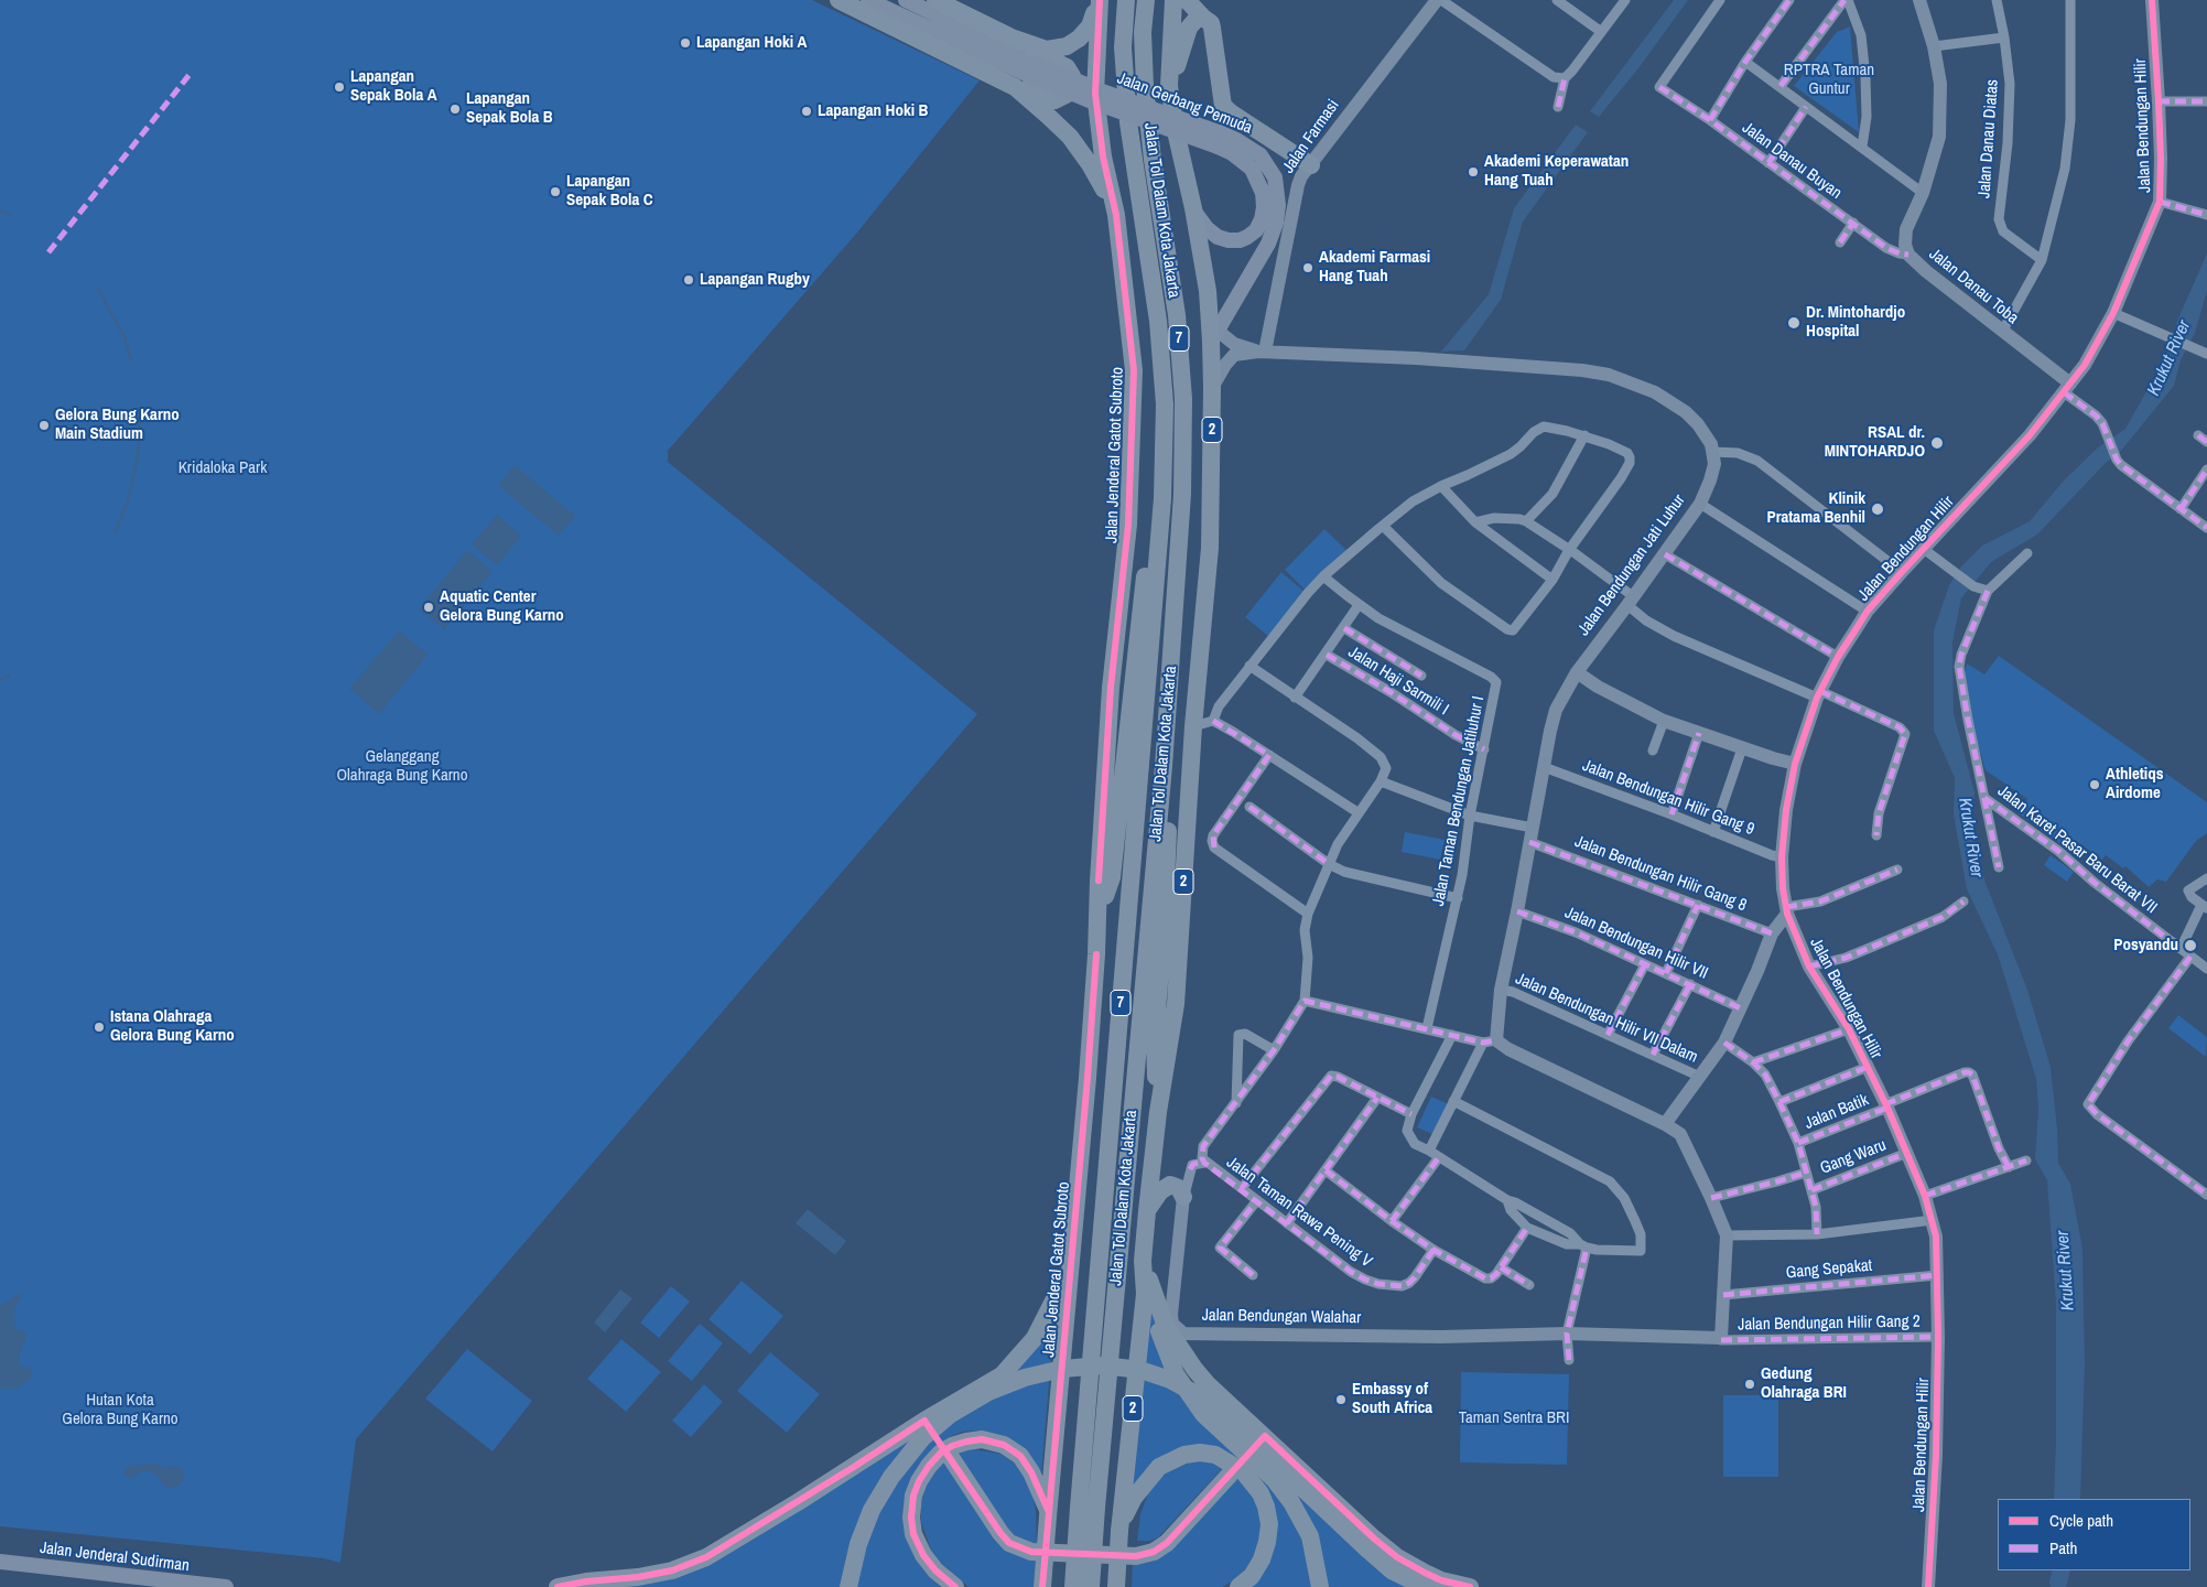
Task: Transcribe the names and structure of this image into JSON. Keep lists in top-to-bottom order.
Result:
{
  "streets": {
    "highway": [
      "Jalan Tol Dalam Kota Jakarta",
      "7",
      "2",
      "Jalan Jenderal Gatot Subroto"
    ],
    "main road": ["Jalan Gerbang Pemuda", "Jalan Jenderal Sudirman"],
    "street": [
      "Jalan Bendungan Hilir",
      "Jalan Farmasi",
      "Jalan Danau Diatas",
      "Jalan Danau Buyan",
      "Jalan Danau Toba",
      "Jalan Bendungan Jati Luhur",
      "Jalan Haji Sarmili I",
      "Jalan Bendungan Hilir Gang 9",
      "Jalan Taman Bendungan Jatiluhur I",
      "Jalan Karet Pasar Baru Barat VII",
      "Jalan Bendungan Hilir Gang 8",
      "Jalan Bendungan Hilir VII",
      "Jalan Bendungan Hilir VII Dalam",
      "Jalan Batik",
      "Gang Waru",
      "Jalan Taman Rawa Pening V",
      "Gang Sepakat",
      "Jalan Bendungan Walahar",
      "Jalan Bendungan Hilir Gang 2"
    ]
  },
  "crossings": [
    ["Jalan Gerbang Pemuda", "2"],
    ["Jalan Bendungan Hilir", "Jalan Danau Toba"],
    ["Jalan Bendungan Hilir", "Jalan Bendungan Hilir Gang 9"],
    ["Jalan Bendungan Hilir", "Jalan Batik"],
    ["Jalan Bendungan Hilir", "Gang Waru"],
    ["Jalan Bendungan Hilir", "Gang Sepakat"],
    ["Jalan Bendungan Hilir", "Jalan Bendungan Hilir Gang 2"],
    ["Jalan Danau Buyan", "Jalan Danau Toba"],
    ["Jalan Tol Dalam Kota Jakarta", "7"],
    ["Jalan Bendungan Jati Luhur", "Jalan Bendungan Hilir Gang 9"],
    ["Jalan Bendungan Jati Luhur", "Jalan Bendungan Hilir Gang 8"],
    ["Jalan Bendungan Jati Luhur", "Jalan Bendungan Hilir VII"],
    ["Jalan Bendungan Jati Luhur", "Jalan Bendungan Hilir VII Dalam"],
    ["Jalan Haji Sarmili I", "Jalan Taman Bendungan Jatiluhur I"],
    ["Jalan Taman Bendungan Jatiluhur I", "Jalan Bendungan Hilir Gang 8"],
    ["Jalan Taman Rawa Pening V", "Jalan Bendungan Walahar"],
    ["Jalan Bendungan Walahar", "Jalan Bendungan Hilir Gang 2"]
  ],
  "water": ["Krukut River"],
  "parks": [
    "RPTRA Taman Guntur",
    "Kridaloka Park",
    "Gelanggang Olahraga Bung Karno",
    "Hutan Kota Gelora Bung Karno",
    "Taman Sentra BRI"
  ],
  "places": [
    "Lapangan Hoki A",
    "Lapangan Sepak Bola A",
    "Lapangan Sepak Bola B",
    "Lapangan Hoki B",
    "Akademi Keperawatan Hang Tuah",
    "Lapangan Sepak Bola C",
    "Akademi Farmasi Hang Tuah",
    "Lapangan Rugby",
    "Dr. Mintohardjo Hospital",
    "Gelora Bung Karno Main Stadium",
    "RSAL dr. MINTOHARDJO",
    "Klinik Pratama Benhil",
    "Aquatic Center Gelora Bung Karno",
    "Athletiqs Airdome",
    "Posyandu",
    "Istana Olahraga Gelora Bung Karno",
    "Gedung Olahraga BRI",
    "Embassy of South Africa"
  ],
  "legend": ["Cycle path", "Path"]
}
